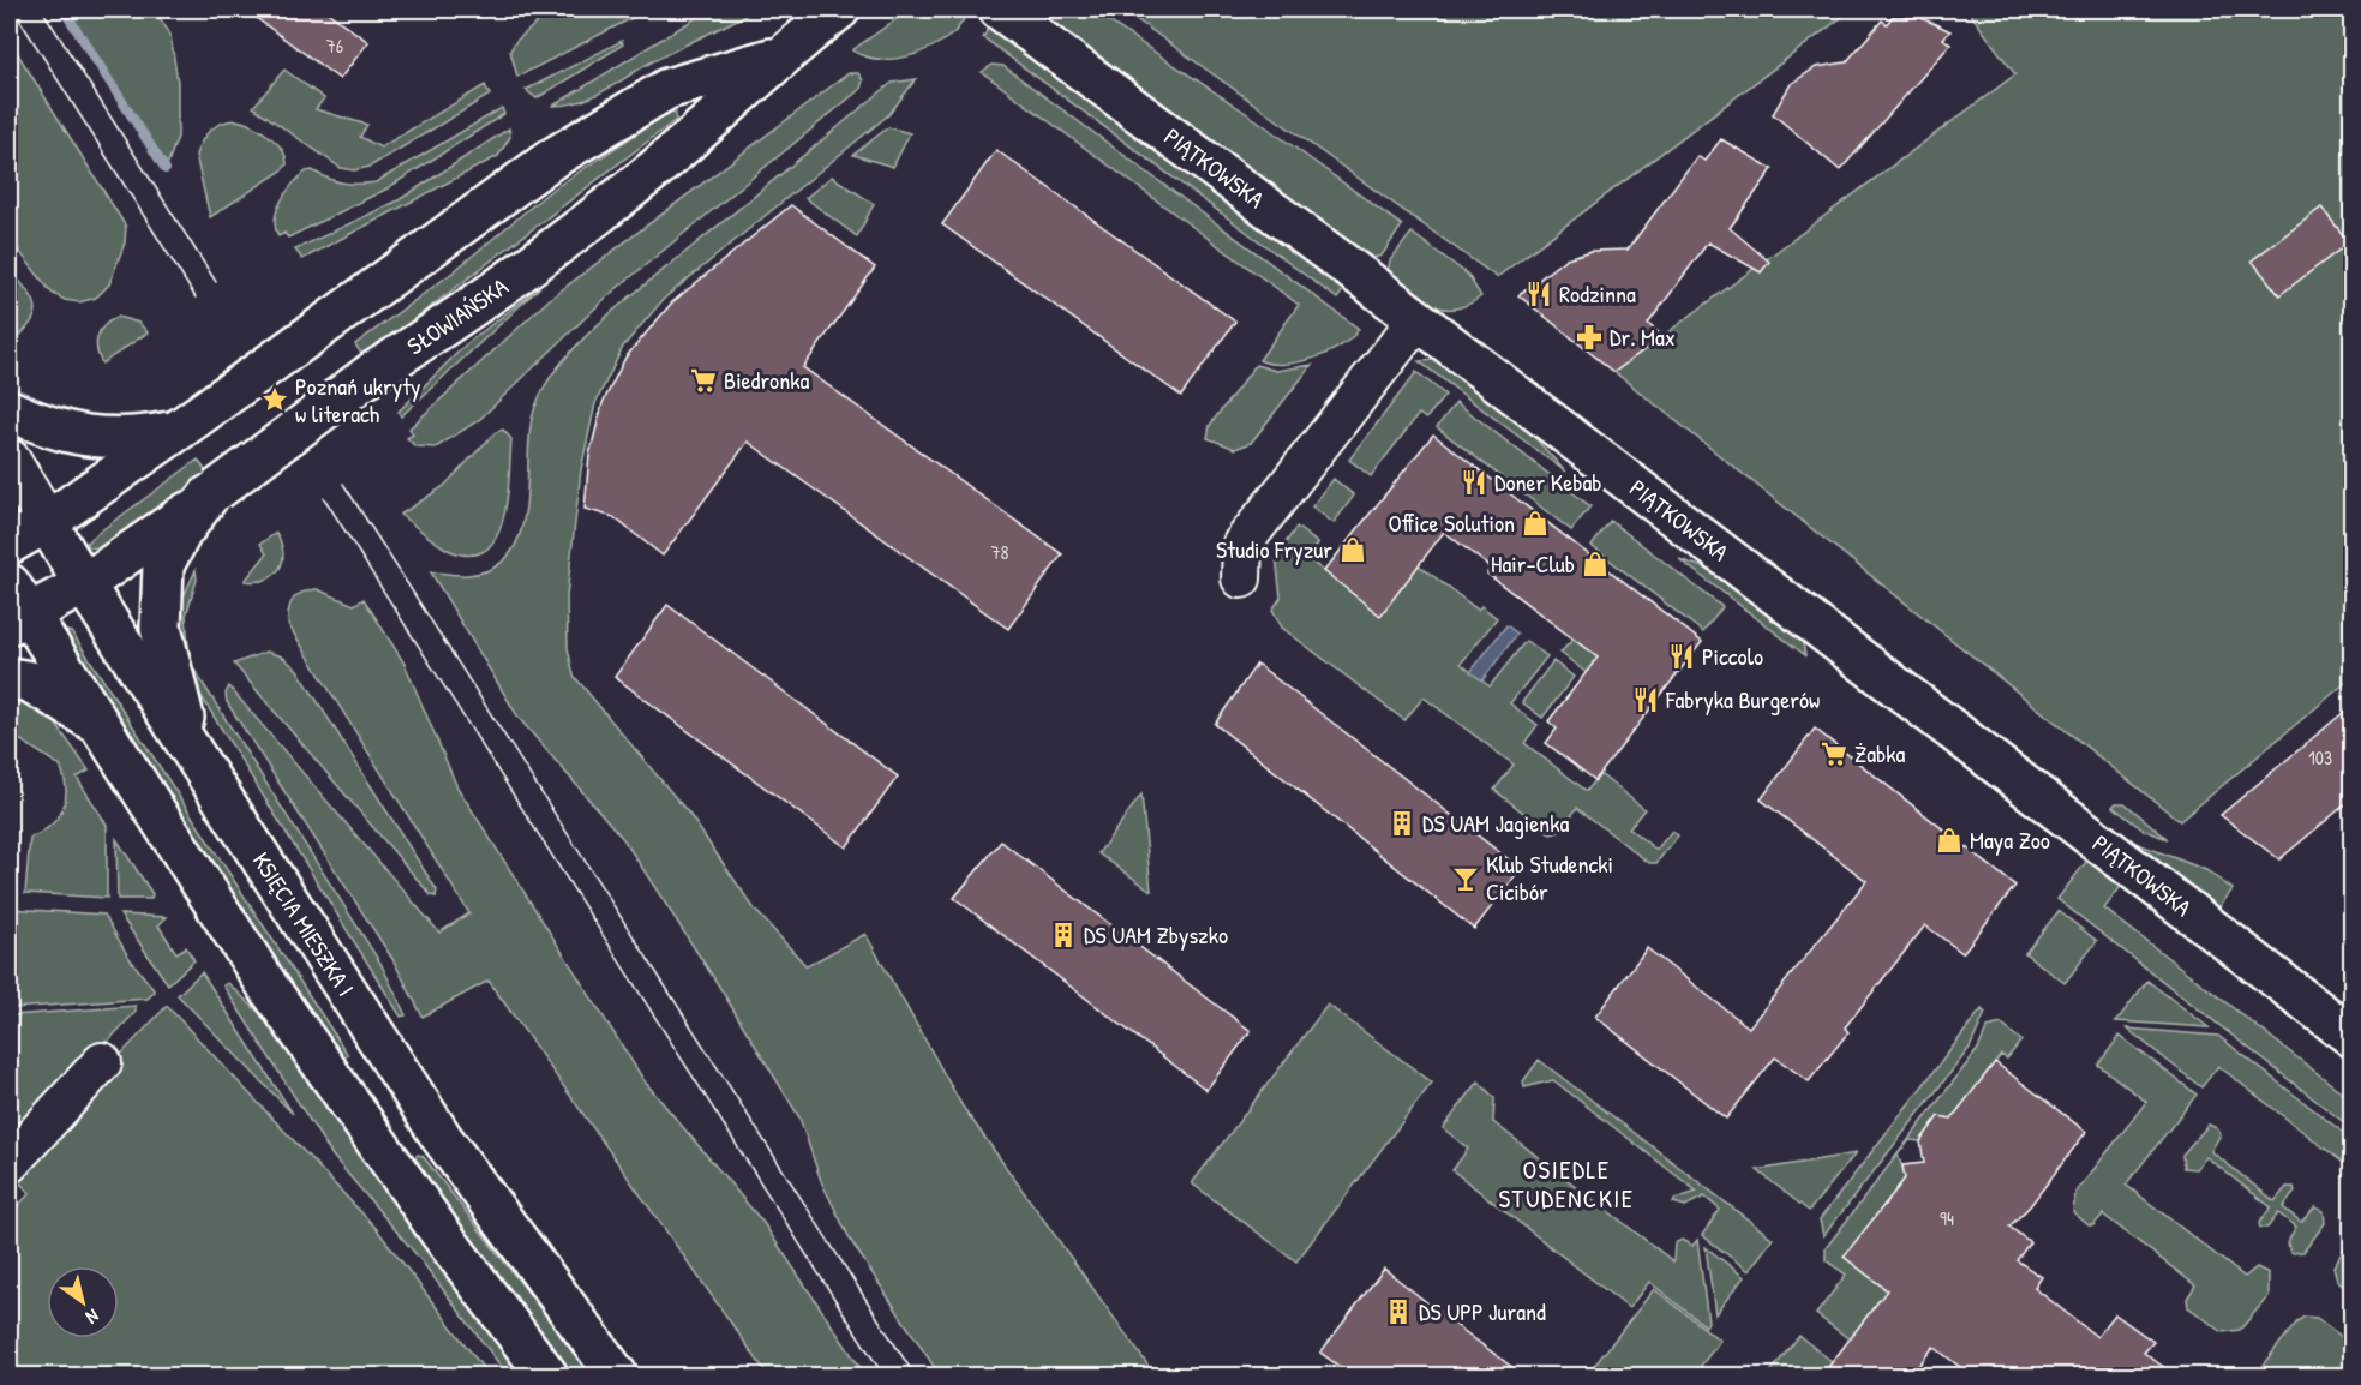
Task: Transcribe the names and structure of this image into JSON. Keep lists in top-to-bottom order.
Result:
{
  "streets": {
    "street": ["PIĄTKOWSKA", "SŁOWIAŃSKA", "KSIĘCIA MIESZKA I"]
  },
  "crossings": [
    ["SŁOWIAŃSKA", "KSIĘCIA MIESZKA I"]
  ],
  "districts": ["OSIEDLE STUDENCKIE"],
  "places": {
    "restaurant": [
      "Rodzinna",
      "Doner Kebab",
      "Piccolo",
      "Fabryka Burgerów"
    ],
    "pharmacy": ["Dr. Max"],
    "supermarket": ["Biedronka", "Żabka"],
    "place": ["Poznań ukryty w literach"],
    "shop": [
      "Office Solution",
      "Studio Fryzur",
      "Hair-Club",
      "Maya Zoo"
    ],
    "building": ["DS UAM Jagienka", "DS UAM Zbyszko", "DS UPP Jurand"],
    "bar": ["Klub Studencki Cicibór"]
  },
  "house_numbers": [
    "76",
    "78",
    "103",
    "94"
  ],
  "north": "bottom right"
}
